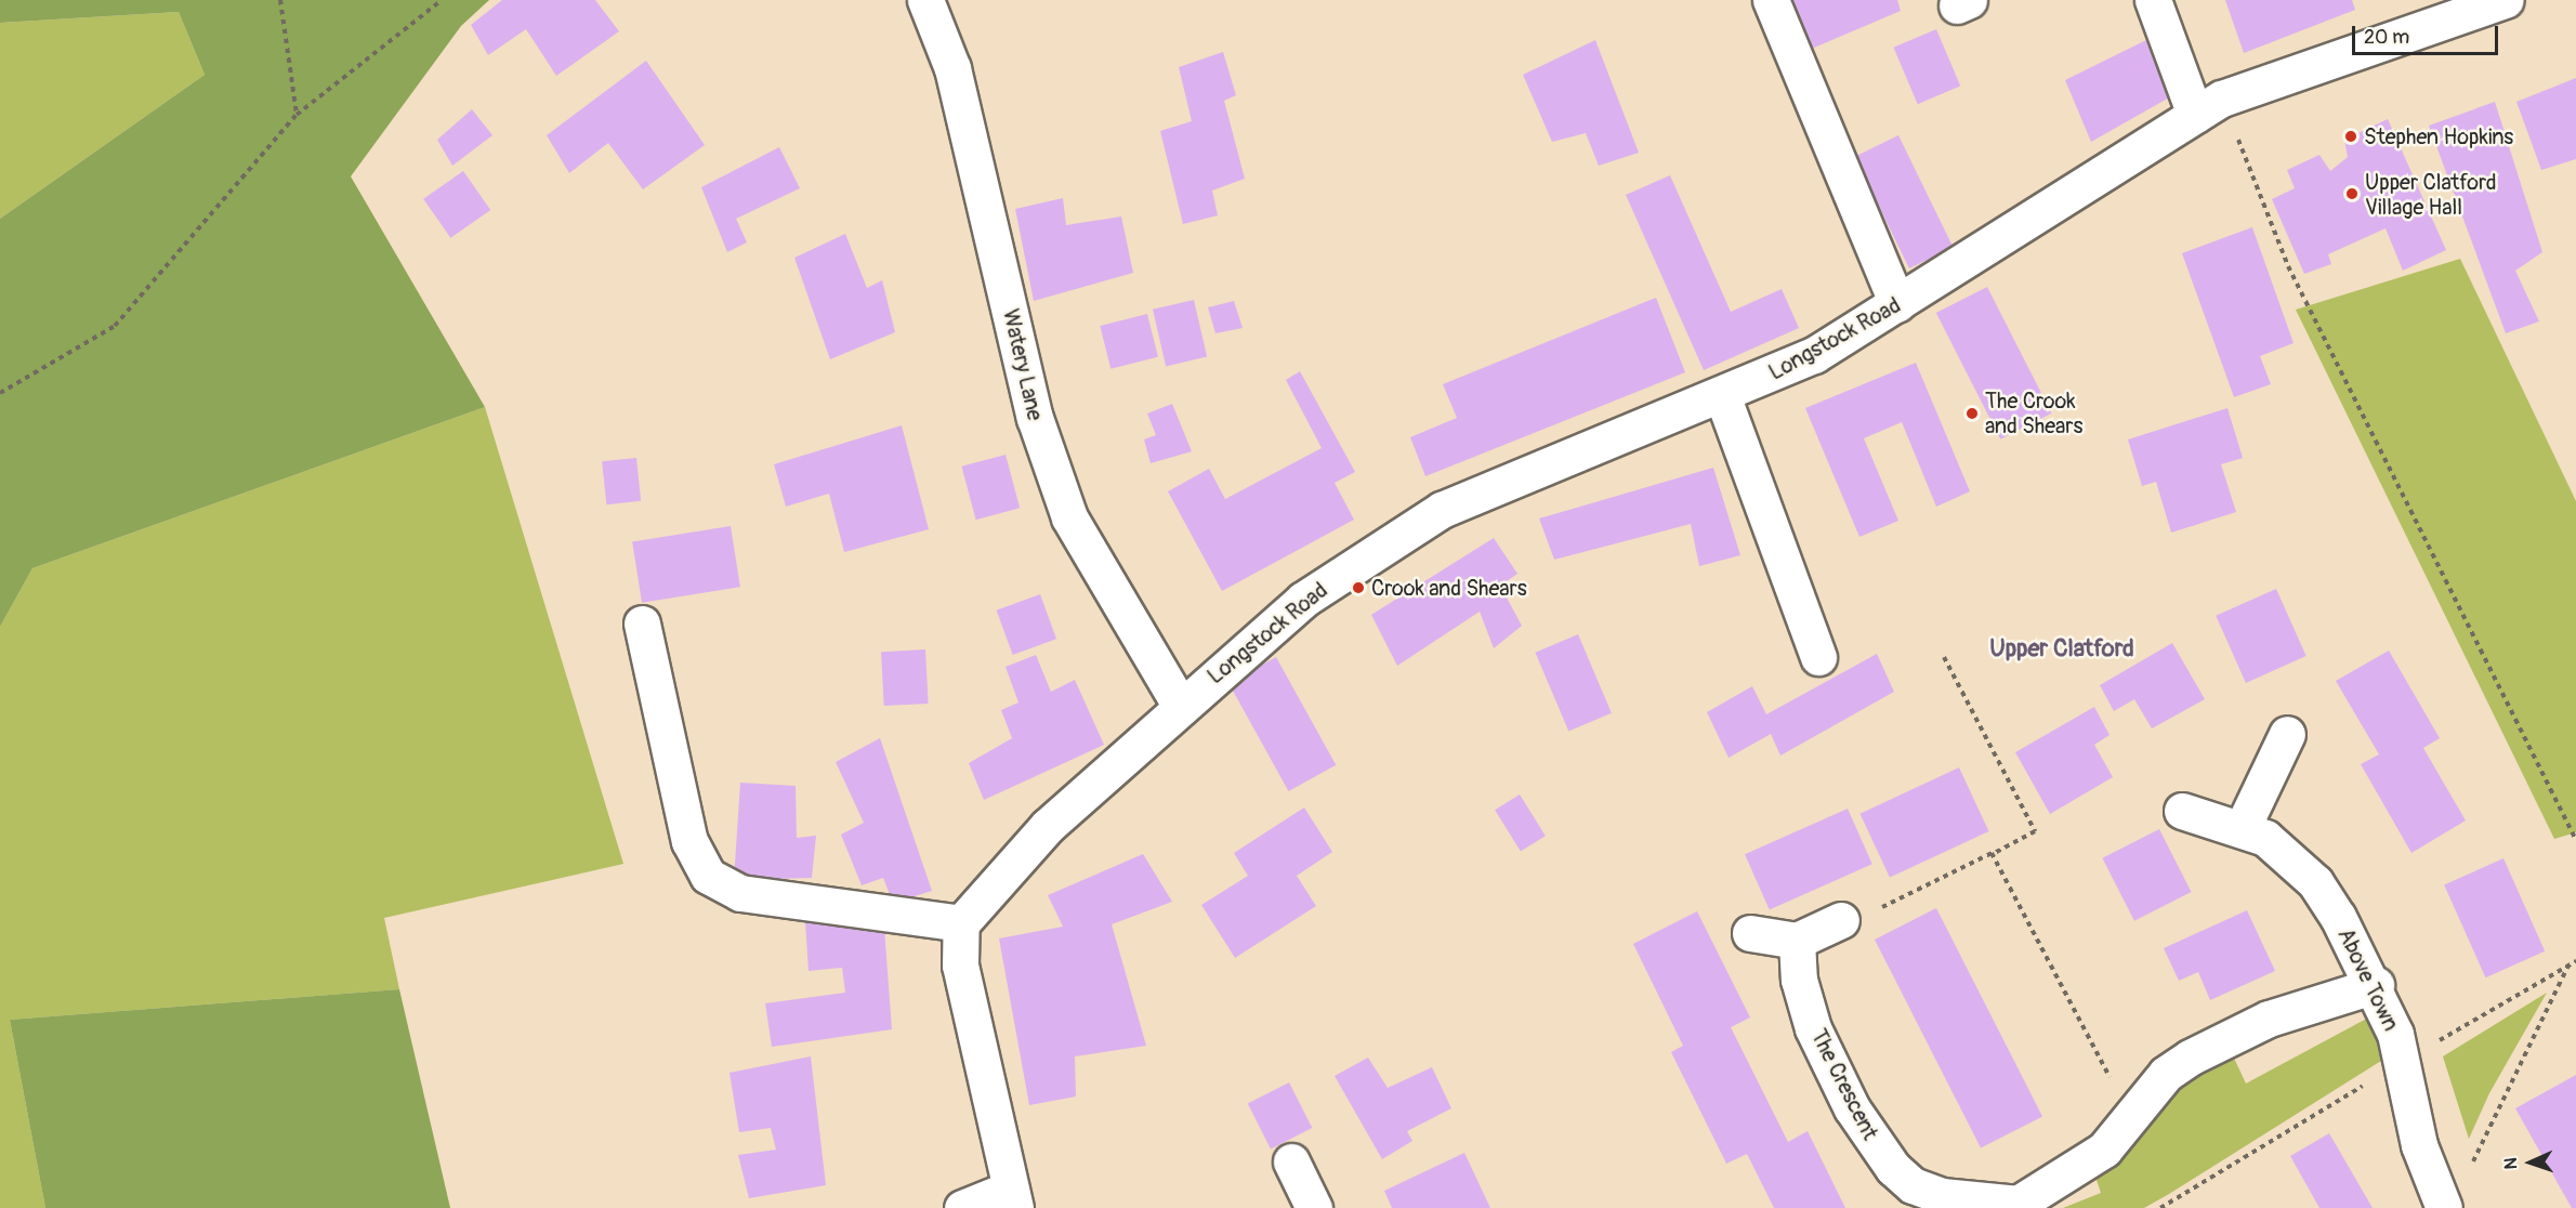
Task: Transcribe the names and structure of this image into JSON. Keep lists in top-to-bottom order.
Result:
{
  "streets": {
    "street": [
      "Longstock Road",
      "Watery Lane",
      "Above Town",
      "The Crescent"
    ]
  },
  "crossings": [
    ["Longstock Road", "Watery Lane"],
    ["Above Town", "The Crescent"]
  ],
  "districts": ["Upper Clatford"],
  "places": [
    "Stephen Hopkins",
    "Upper Clatford Village Hall",
    "The Crook and Shears",
    "Crook and Shears"
  ],
  "scale_bar": "20 m",
  "north": "left"
}
